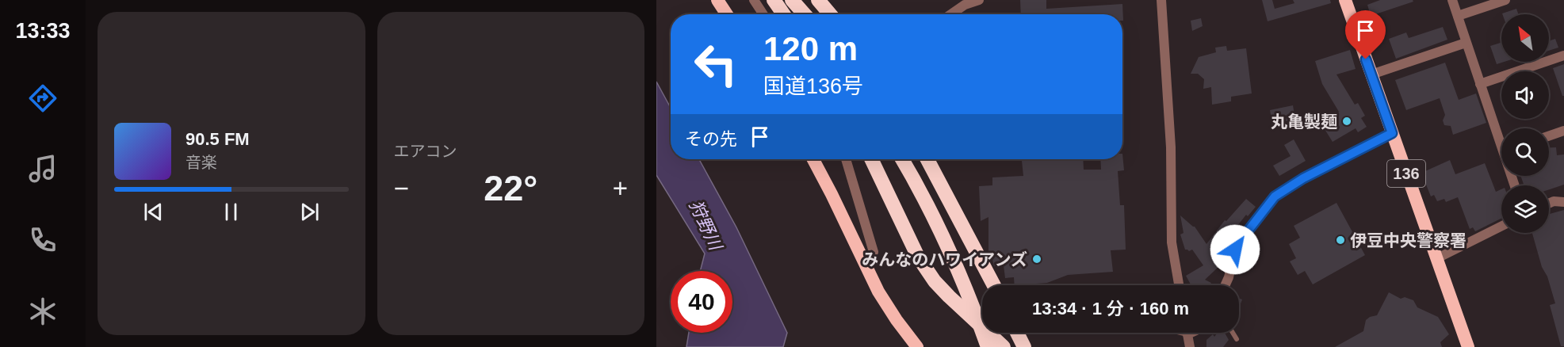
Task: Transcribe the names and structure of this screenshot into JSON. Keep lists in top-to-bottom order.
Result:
{
  "streets": {
    "highway": ["136"]
  },
  "water": ["狩野川"],
  "places": ["丸亀製麺", "伊豆中央警察署", "みんなのハワイアンズ"],
  "north": "top left",
  "page": {
    "tabs": "13:33",
    "tile": "エアコン",
    "turn": ["120 m", "国道136号"],
    "then": "その先",
    "song": ["90.5 FM", "音楽"],
    "heat": ["−", "22°", "+"],
    "limit": "40",
    "trip": "13:34 · 1 分 · 160 m"
  }
}
